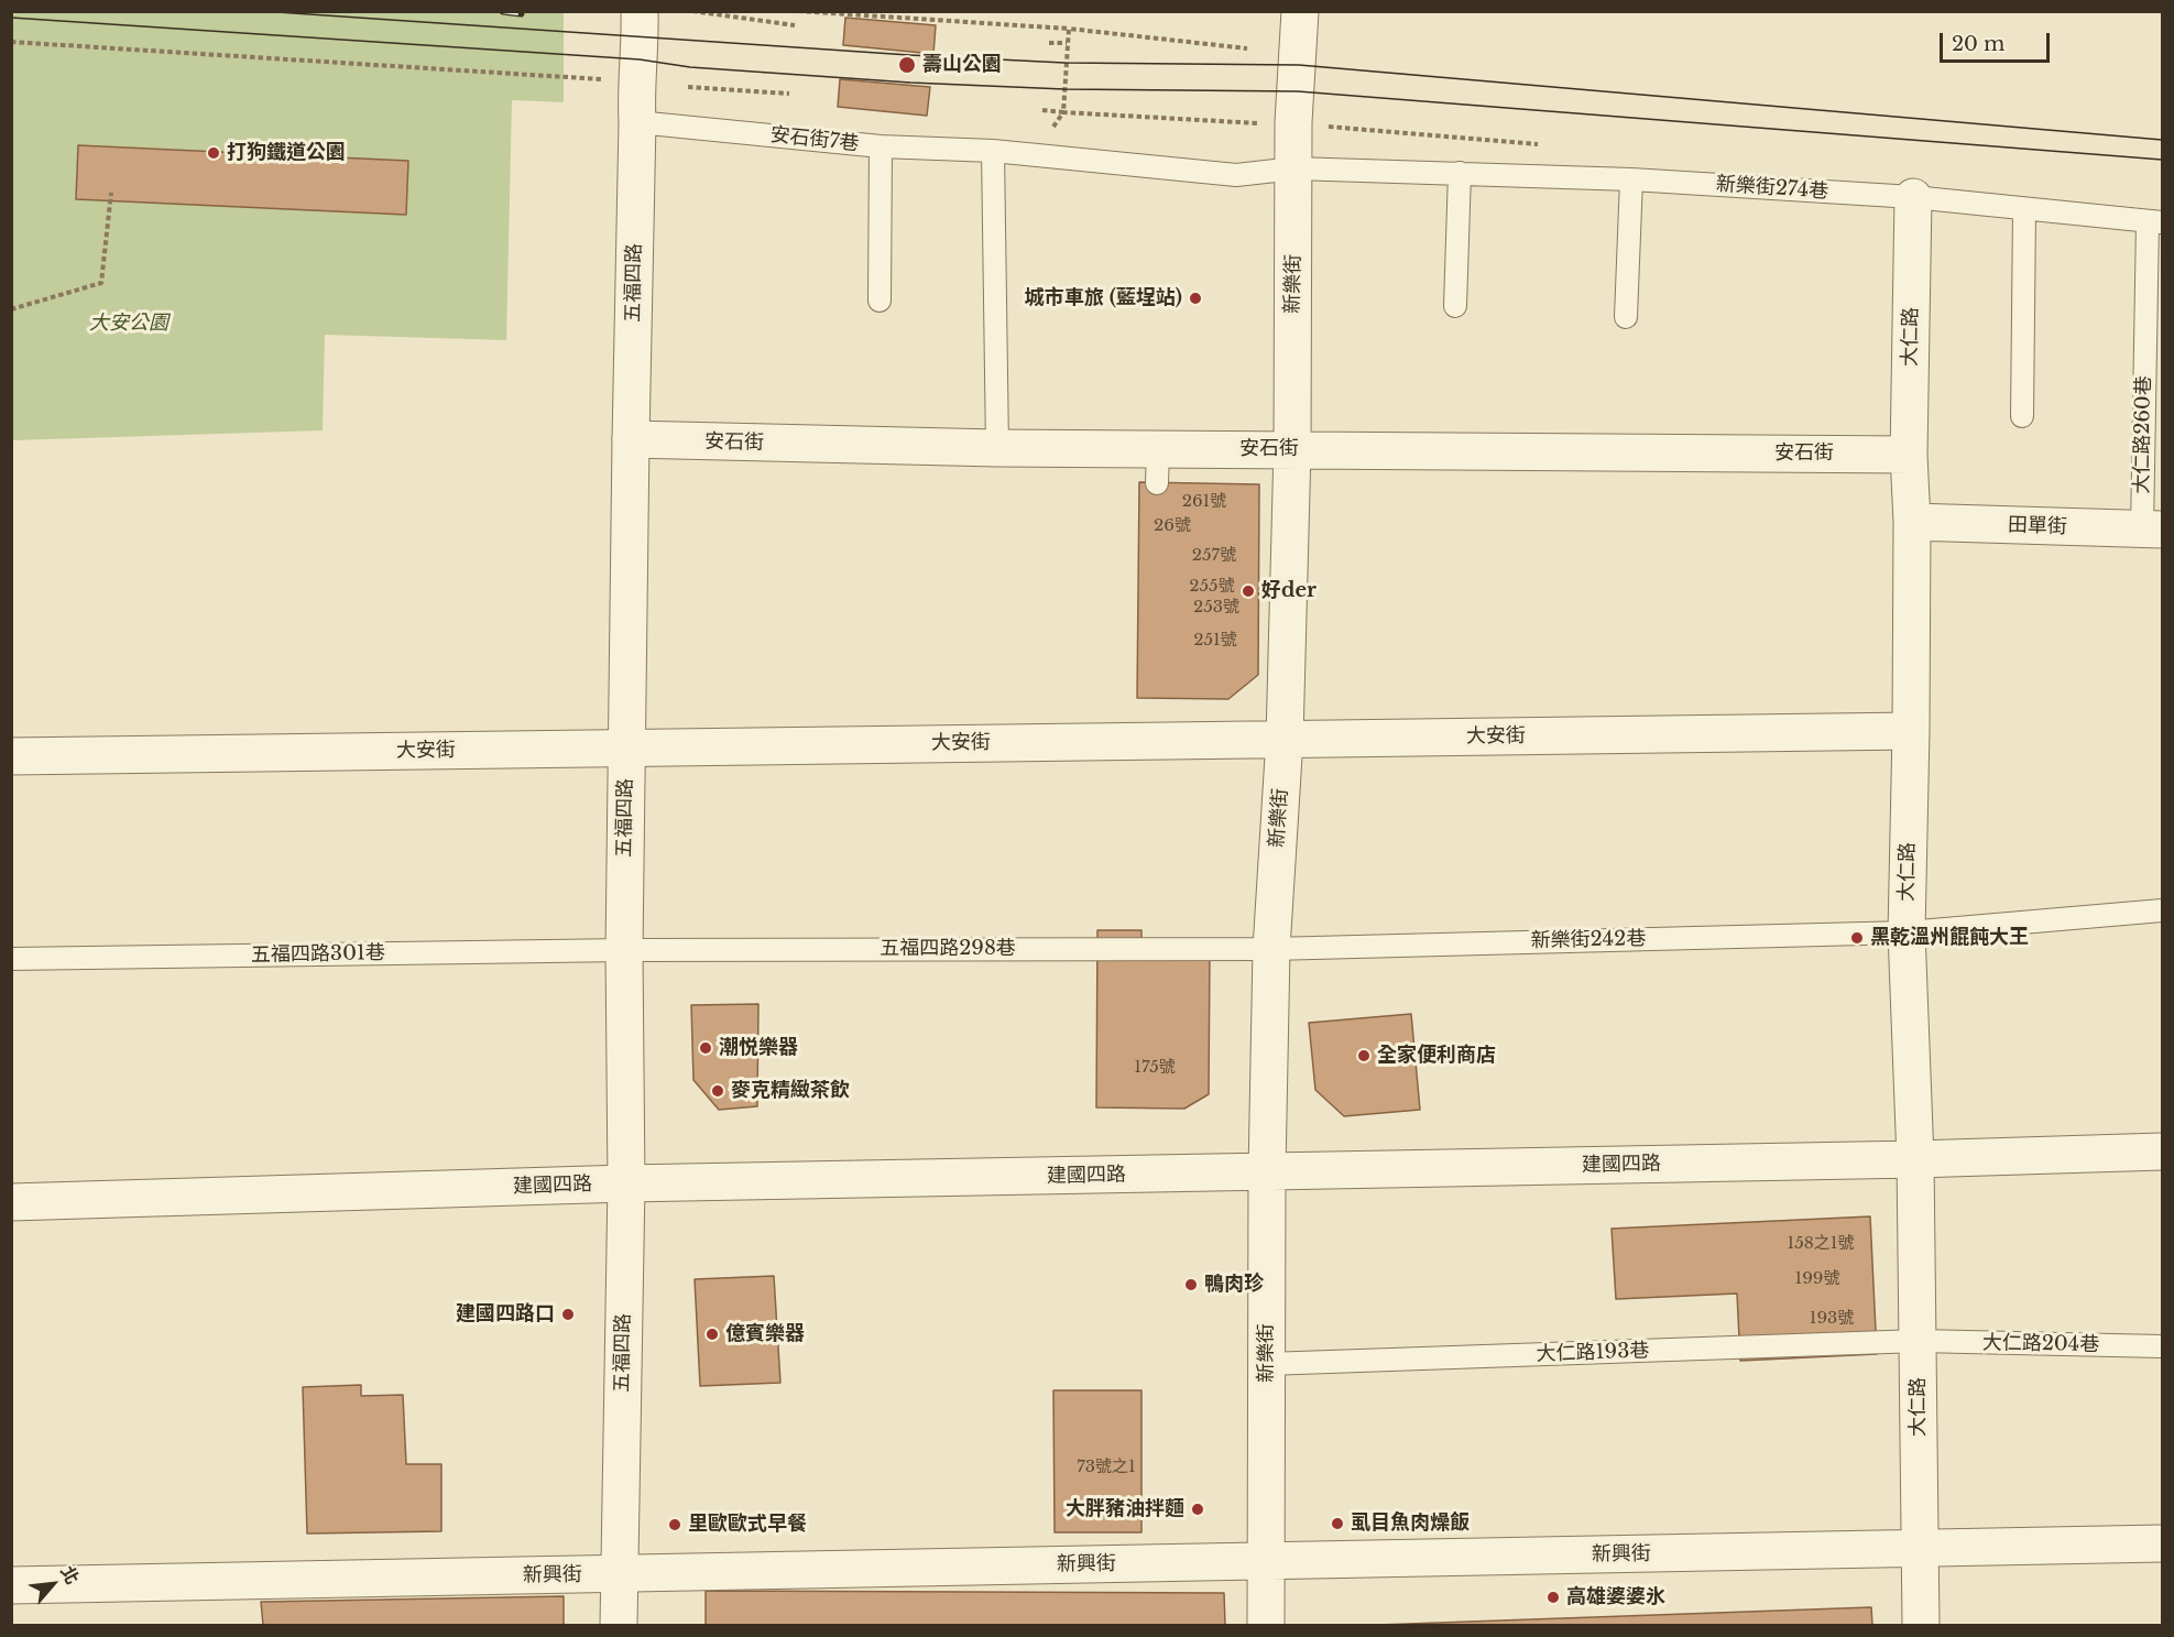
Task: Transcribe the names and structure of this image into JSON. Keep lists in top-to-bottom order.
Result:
{
  "streets": {
    "street": [
      "五福四路",
      "新樂街",
      "大仁路",
      "安石街",
      "田單街",
      "大安街",
      "建國四路",
      "新興街"
    ],
    "lane": [
      "安石街7巷",
      "新樂街274巷",
      "大仁路260巷",
      "新樂街242巷",
      "五福四路298巷",
      "五福四路301巷",
      "大仁路204巷",
      "大仁路193巷"
    ]
  },
  "crossings": [
    ["安石街7巷", "新樂街274巷"],
    ["安石街7巷", "五福四路"],
    ["安石街7巷", "新樂街"],
    ["新樂街274巷", "新樂街"],
    ["新樂街274巷", "大仁路"],
    ["新樂街274巷", "大仁路260巷"],
    ["五福四路", "安石街"],
    ["五福四路", "大安街"],
    ["五福四路", "五福四路298巷"],
    ["五福四路", "五福四路301巷"],
    ["五福四路", "建國四路"],
    ["五福四路", "新興街"],
    ["新樂街", "安石街"],
    ["新樂街", "大安街"],
    ["新樂街", "新樂街242巷"],
    ["新樂街", "五福四路298巷"],
    ["新樂街", "建國四路"],
    ["新樂街", "大仁路193巷"],
    ["新樂街", "新興街"],
    ["大仁路", "大仁路260巷"],
    ["大仁路", "安石街"],
    ["大仁路", "田單街"],
    ["大仁路", "大安街"],
    ["大仁路", "新樂街242巷"],
    ["大仁路", "建國四路"],
    ["大仁路", "大仁路204巷"],
    ["大仁路", "大仁路193巷"],
    ["大仁路", "新興街"],
    ["大仁路260巷", "田單街"],
    ["新樂街242巷", "五福四路298巷"],
    ["五福四路298巷", "五福四路301巷"],
    ["大仁路204巷", "大仁路193巷"]
  ],
  "parks": ["大安公園"],
  "places": [
    "壽山公園",
    "打狗鐵道公園",
    "城市車旅 (藍埕站)",
    "好der",
    "黑乾溫州餛飩大王",
    "潮悦樂器",
    "全家便利商店",
    "麥克精緻茶飲",
    "鴨肉珍",
    "建國四路口",
    "億賓樂器",
    "大胖豬油拌麵",
    "虱目魚肉燥飯",
    "里歐歐式早餐",
    "高雄婆婆氷"
  ],
  "house_numbers": [
    "261號",
    "26號",
    "257號",
    "255號",
    "253號",
    "251號",
    "175號",
    "158之1號",
    "199號",
    "193號",
    "73號之1"
  ],
  "scale_bar": "20 m",
  "north": "top right"
}
